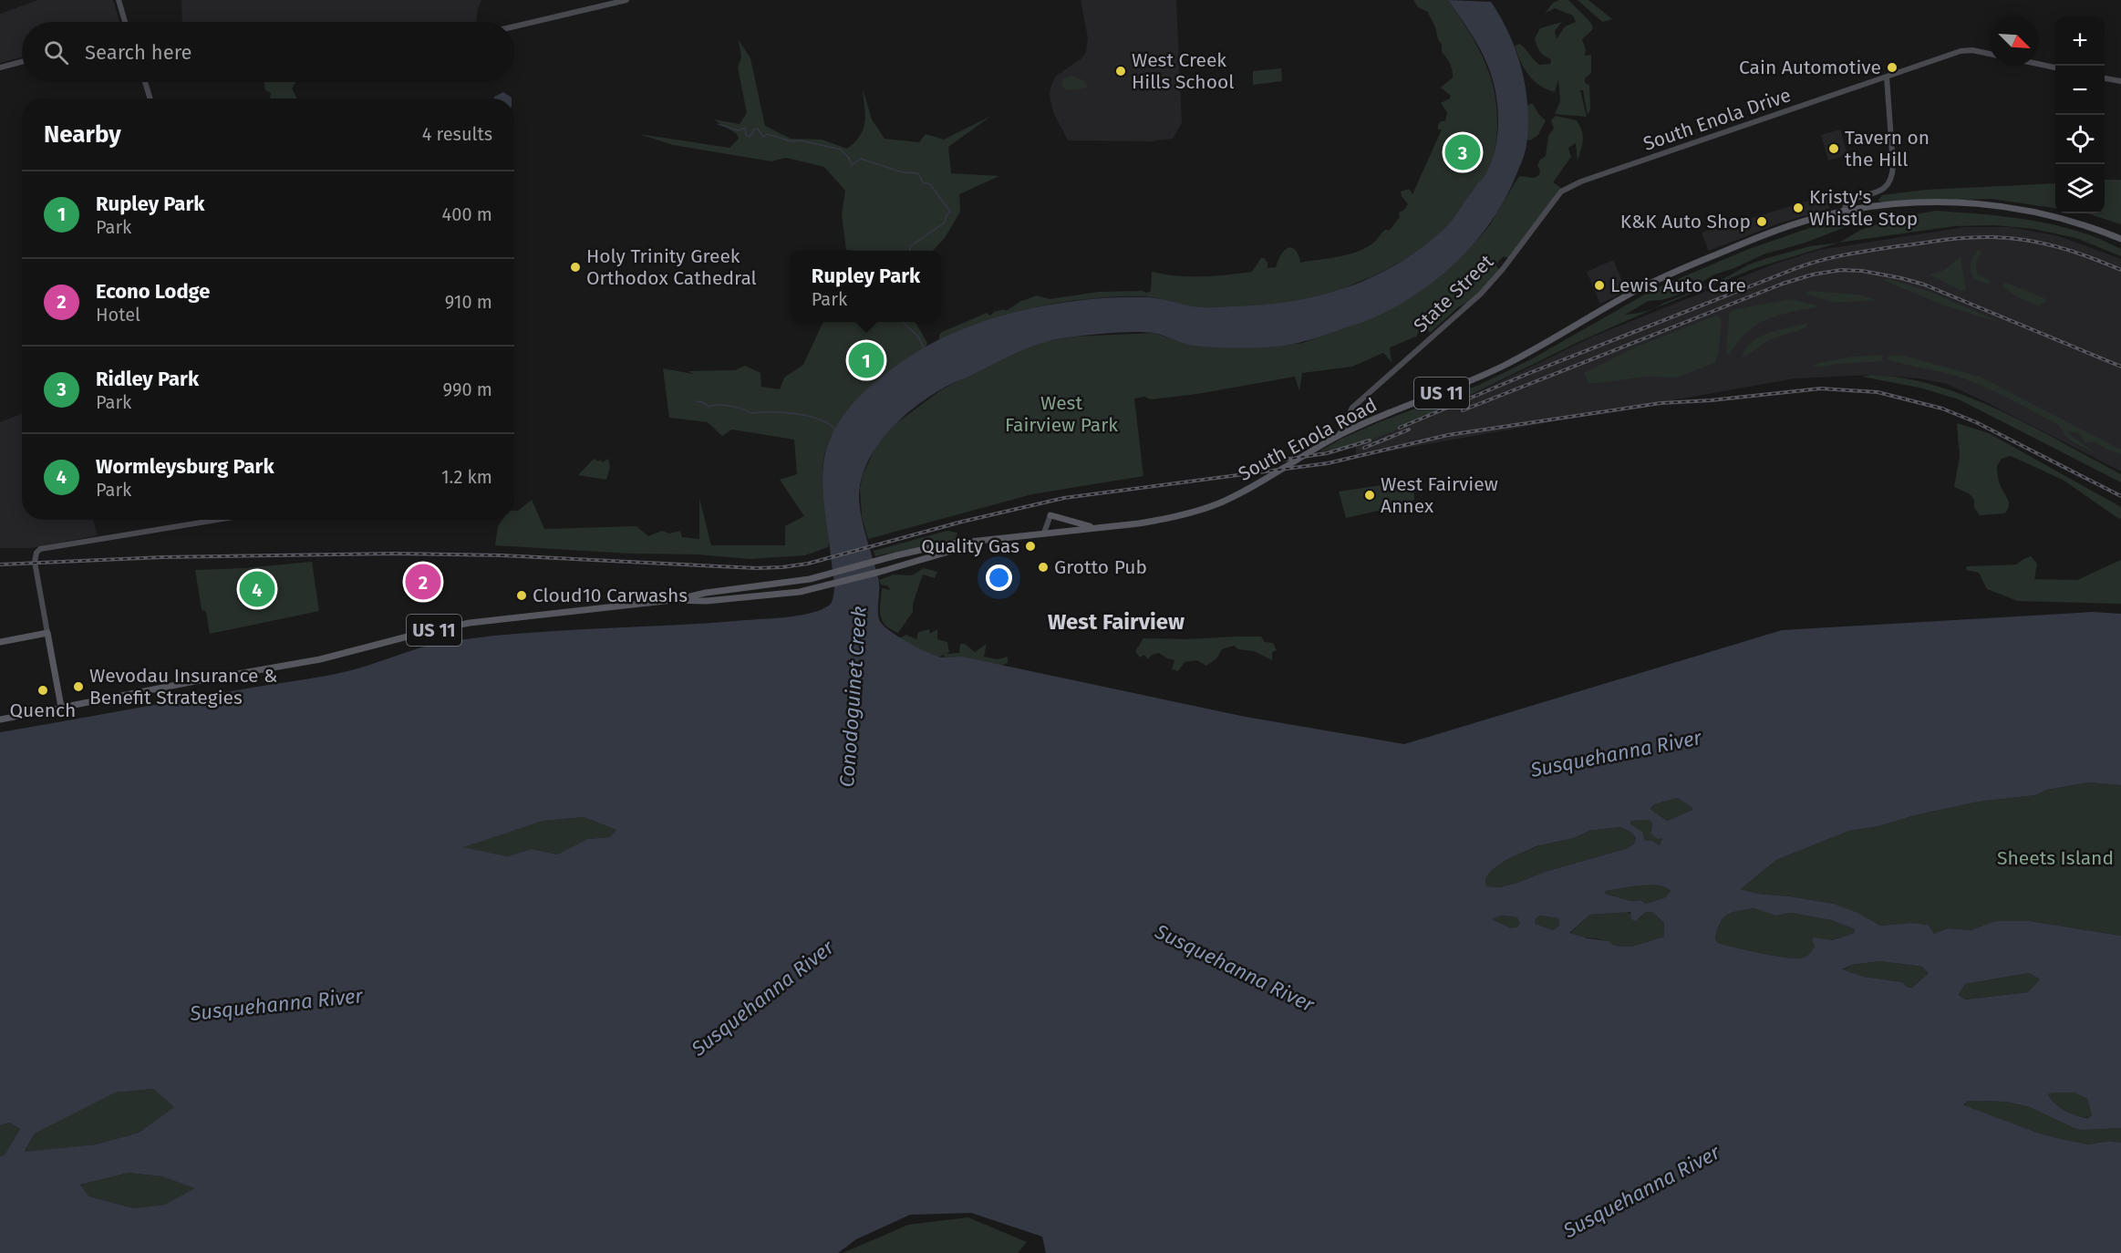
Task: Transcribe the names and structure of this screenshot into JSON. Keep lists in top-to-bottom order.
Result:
{
  "streets": {
    "main road": [
      "South Enola Drive",
      "State Street",
      "US 11",
      "South Enola Road"
    ]
  },
  "crossings": [
    ["South Enola Drive", "State Street"],
    ["State Street", "South Enola Road"],
    ["US 11", "South Enola Road"]
  ],
  "districts": ["West Fairview"],
  "water": ["Conodoguinet Creek", "Susquehanna River"],
  "parks": ["West Fairview Park", "Sheets Island"],
  "places": [
    "Cain Automotive",
    "West Creek Hills School",
    "Tavern on the Hill",
    "Kristy's Whistle Stop",
    "K&K Auto Shop",
    "Holy Trinity Greek Orthodox Cathedral",
    "Lewis Auto Care",
    "West Fairview Annex",
    "Quality Gas",
    "Grotto Pub",
    "Cloud10 Carwashs",
    "Wevodau Insurance & Benefit Strategies",
    "Quench"
  ],
  "north": "bottom right",
  "page": {
    "map_buttons": ["+", "−"],
    "search": "Search here",
    "heading": ["Nearby", "4 results"],
    "pins": [
      "3",
      "1",
      "2",
      "4"
    ],
    "list": [
      {
        "mark": "1",
        "name": "Rupley Park",
        "note": "Park",
        "value": "400 m"
      },
      {
        "mark": "2",
        "name": "Econo Lodge",
        "note": "Hotel",
        "value": "910 m"
      },
      {
        "mark": "3",
        "name": "Ridley Park",
        "note": "Park",
        "value": "990 m"
      },
      {
        "mark": "4",
        "name": "Wormleysburg Park",
        "note": "Park",
        "value": "1.2 km"
      }
    ],
    "popup": ["Rupley Park", "Park"]
  }
}
